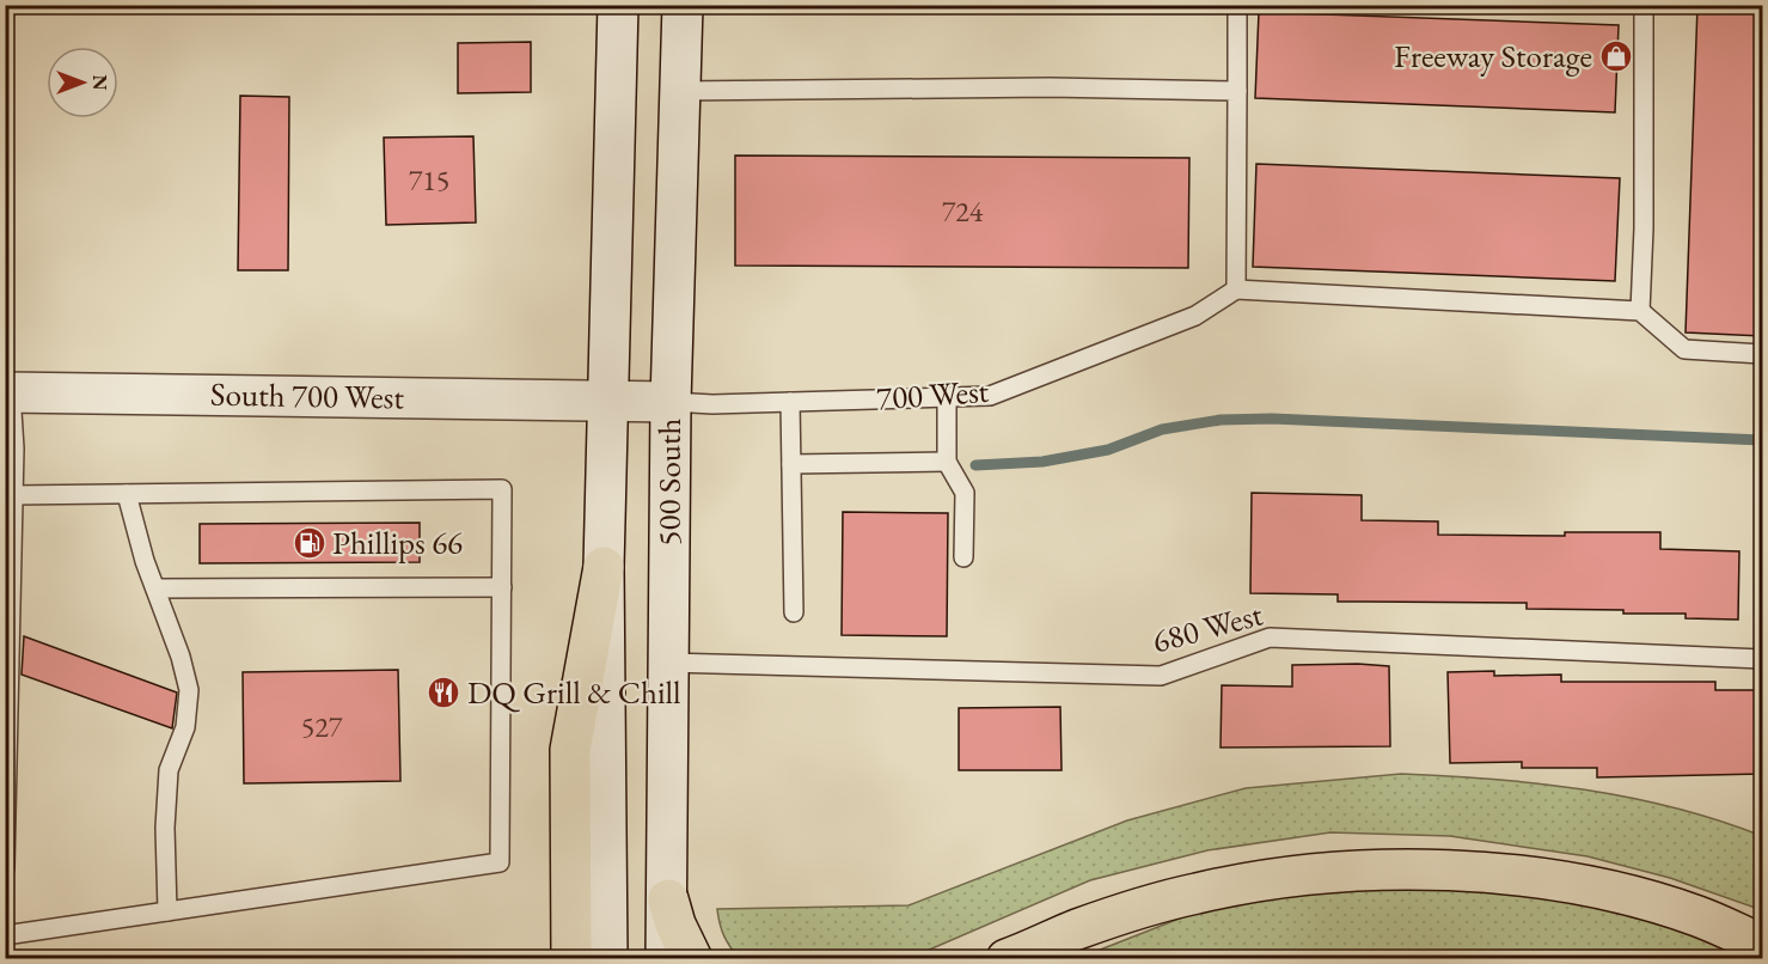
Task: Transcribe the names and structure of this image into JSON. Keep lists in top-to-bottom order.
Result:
{
  "streets": {
    "main road": ["700 West", "South 700 West", "500 South"],
    "lane": ["680 West"]
  },
  "crossings": [
    ["700 West", "South 700 West"],
    ["700 West", "500 South"],
    ["South 700 West", "500 South"],
    ["500 South", "680 West"]
  ],
  "places": {
    "shop": ["Freeway Storage"],
    "fuel station": ["Phillips 66"],
    "restaurant": ["DQ Grill & Chill"]
  },
  "house_numbers": ["715", "724", "527"],
  "north": "right"
}
